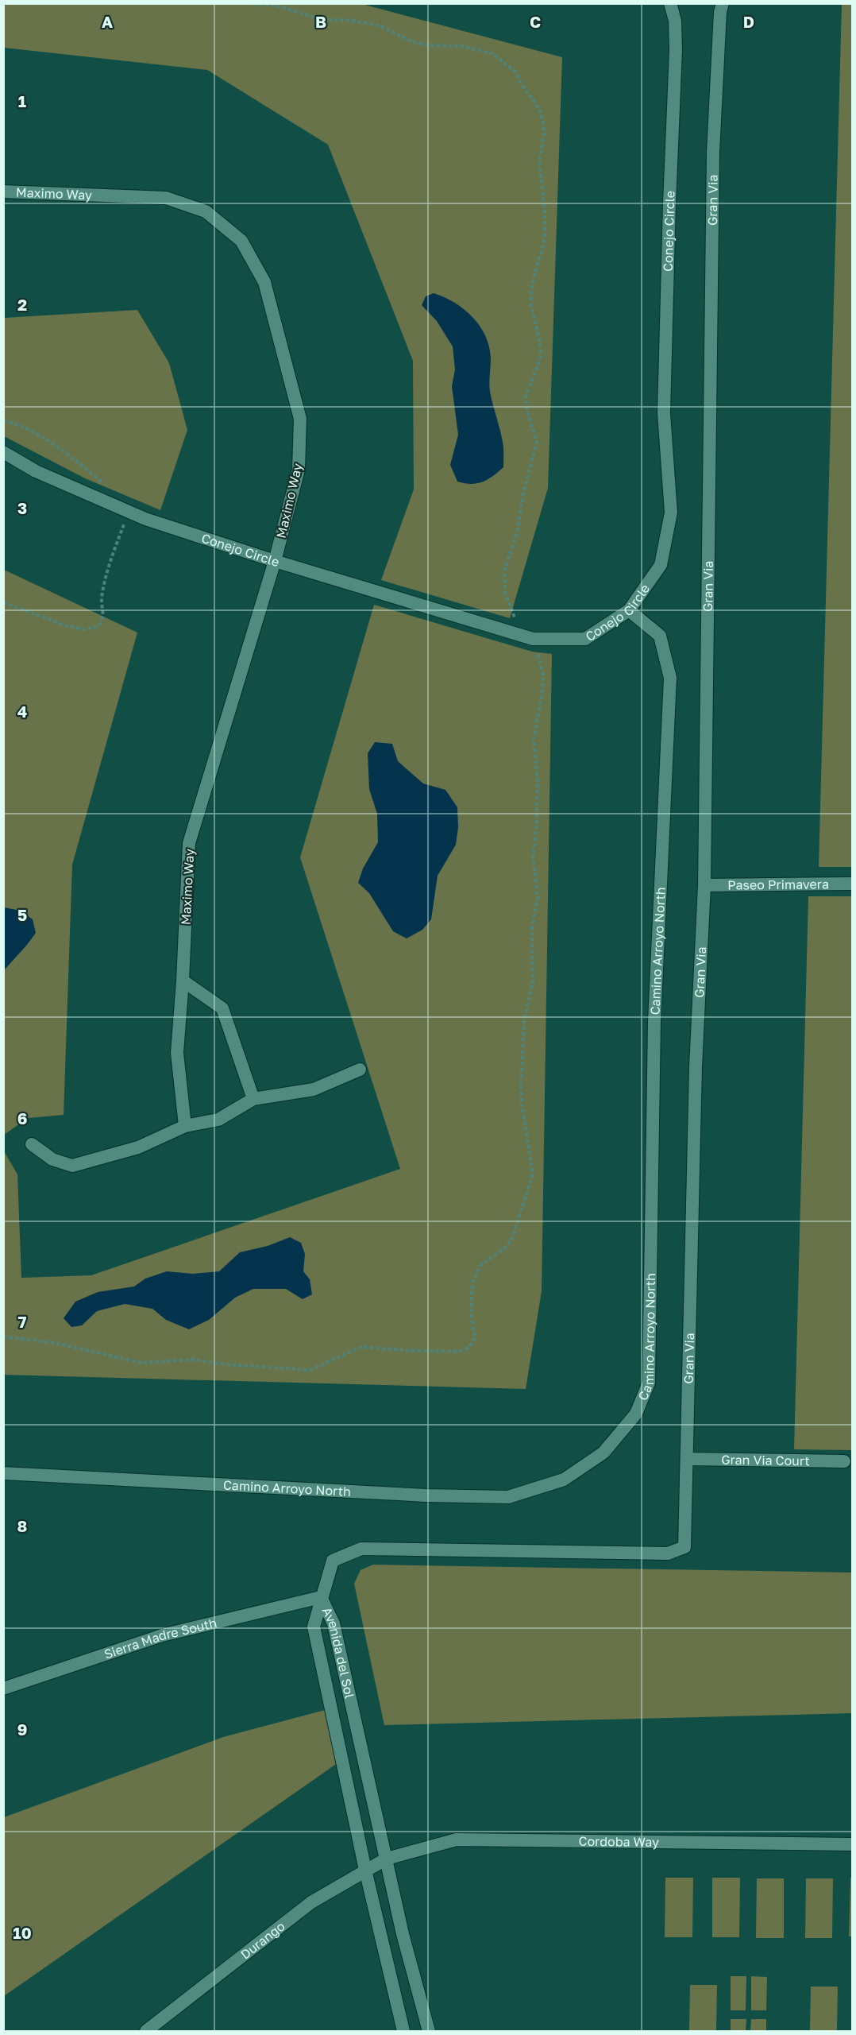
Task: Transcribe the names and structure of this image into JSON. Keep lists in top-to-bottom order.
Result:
{
  "streets": {
    "street": [
      "Maximo Way",
      "Gran Via",
      "Conejo Circle",
      "Paseo Primavera",
      "Camino Arroyo North",
      "Gran Via Court",
      "Sierra Madre South",
      "Avenida del Sol",
      "Cordoba Way",
      "Durango"
    ]
  },
  "crossings": [
    ["Maximo Way", "Conejo Circle"],
    ["Gran Via", "Paseo Primavera"],
    ["Gran Via", "Gran Via Court"],
    ["Gran Via", "Sierra Madre South"],
    ["Gran Via", "Avenida del Sol"],
    ["Conejo Circle", "Camino Arroyo North"],
    ["Sierra Madre South", "Avenida del Sol"],
    ["Avenida del Sol", "Cordoba Way"],
    ["Avenida del Sol", "Durango"],
    ["Cordoba Way", "Durango"]
  ],
  "grid": {
    "columns": [
      "A",
      "B",
      "C",
      "D"
    ],
    "rows": [
      "1",
      "2",
      "3",
      "4",
      "5",
      "6",
      "7",
      "8",
      "9",
      "10"
    ]
  }
}
